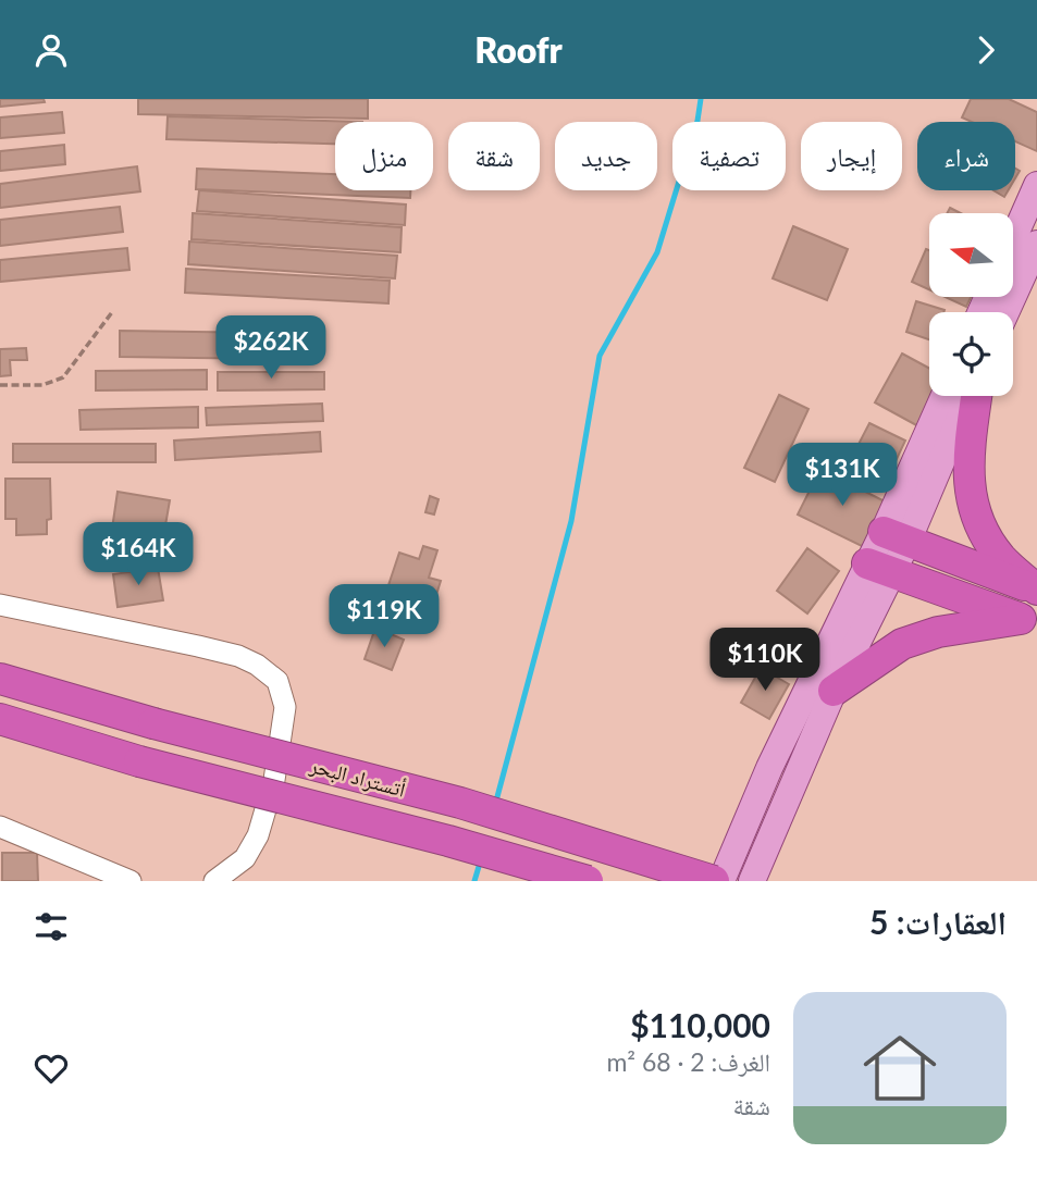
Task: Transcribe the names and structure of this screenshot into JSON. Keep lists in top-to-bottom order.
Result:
{
  "streets": {
    "highway": ["أتستراد البحر"]
  },
  "north": "left",
  "page": {
    "header": "Roofr",
    "chip": [
      "شراء",
      "إيجار",
      "تصفية",
      "جديد",
      "شقة",
      "منزل"
    ],
    "price": [
      "$262K",
      "$131K",
      "$164K",
      "$119K",
      "$110K"
    ],
    "heading": "العقارات: 5",
    "list": [
      {
        "name": "$110,000",
        "note": "الغرف: 2 · 68 m² · شقة"
      }
    ]
  }
}
